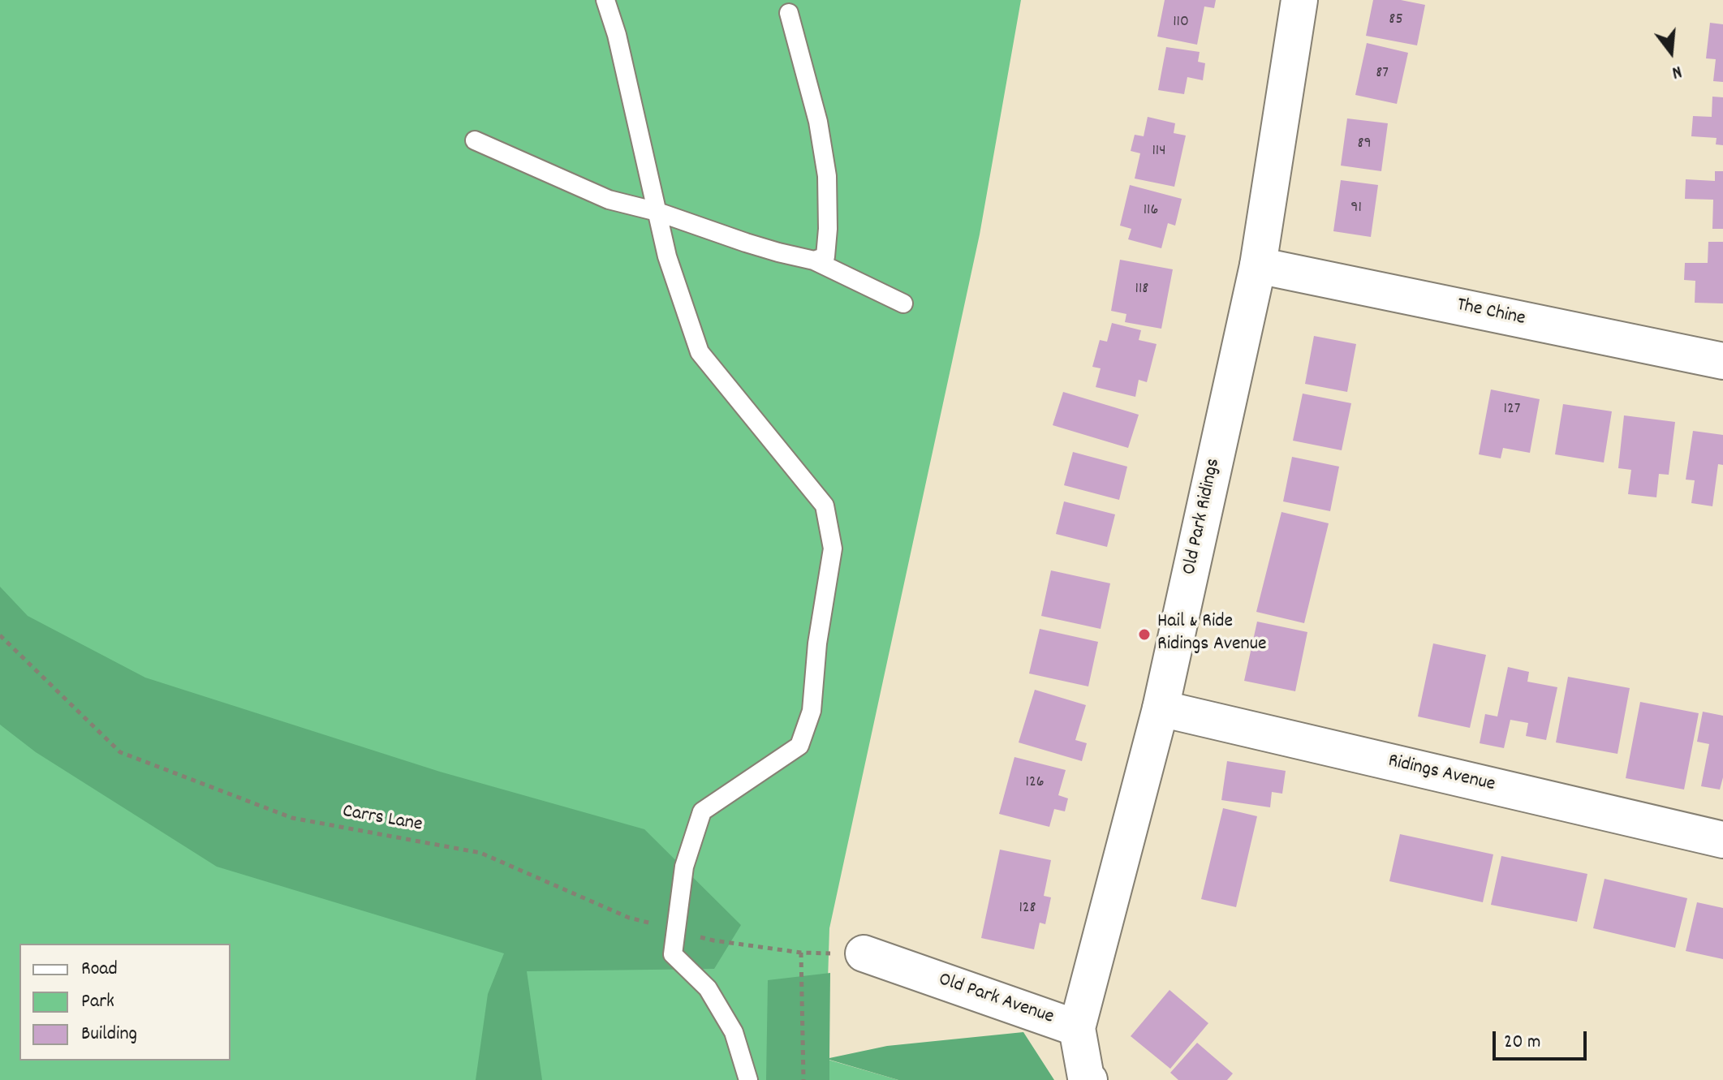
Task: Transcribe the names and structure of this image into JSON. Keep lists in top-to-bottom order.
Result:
{
  "streets": {
    "street": [
      "The Chine",
      "Old Park Ridings",
      "Ridings Avenue",
      "Old Park Avenue"
    ],
    "path": ["Carrs Lane"]
  },
  "crossings": [
    ["The Chine", "Old Park Ridings"],
    ["Old Park Ridings", "Ridings Avenue"],
    ["Old Park Ridings", "Old Park Avenue"]
  ],
  "places": ["Hail & Ride Ridings Avenue"],
  "house_numbers": [
    "85",
    "110",
    "87",
    "89",
    "114",
    "91",
    "116",
    "118",
    "127",
    "126",
    "128"
  ],
  "legend": ["Road", "Park", "Building"],
  "scale_bar": "20 m",
  "north": "bottom"
}
